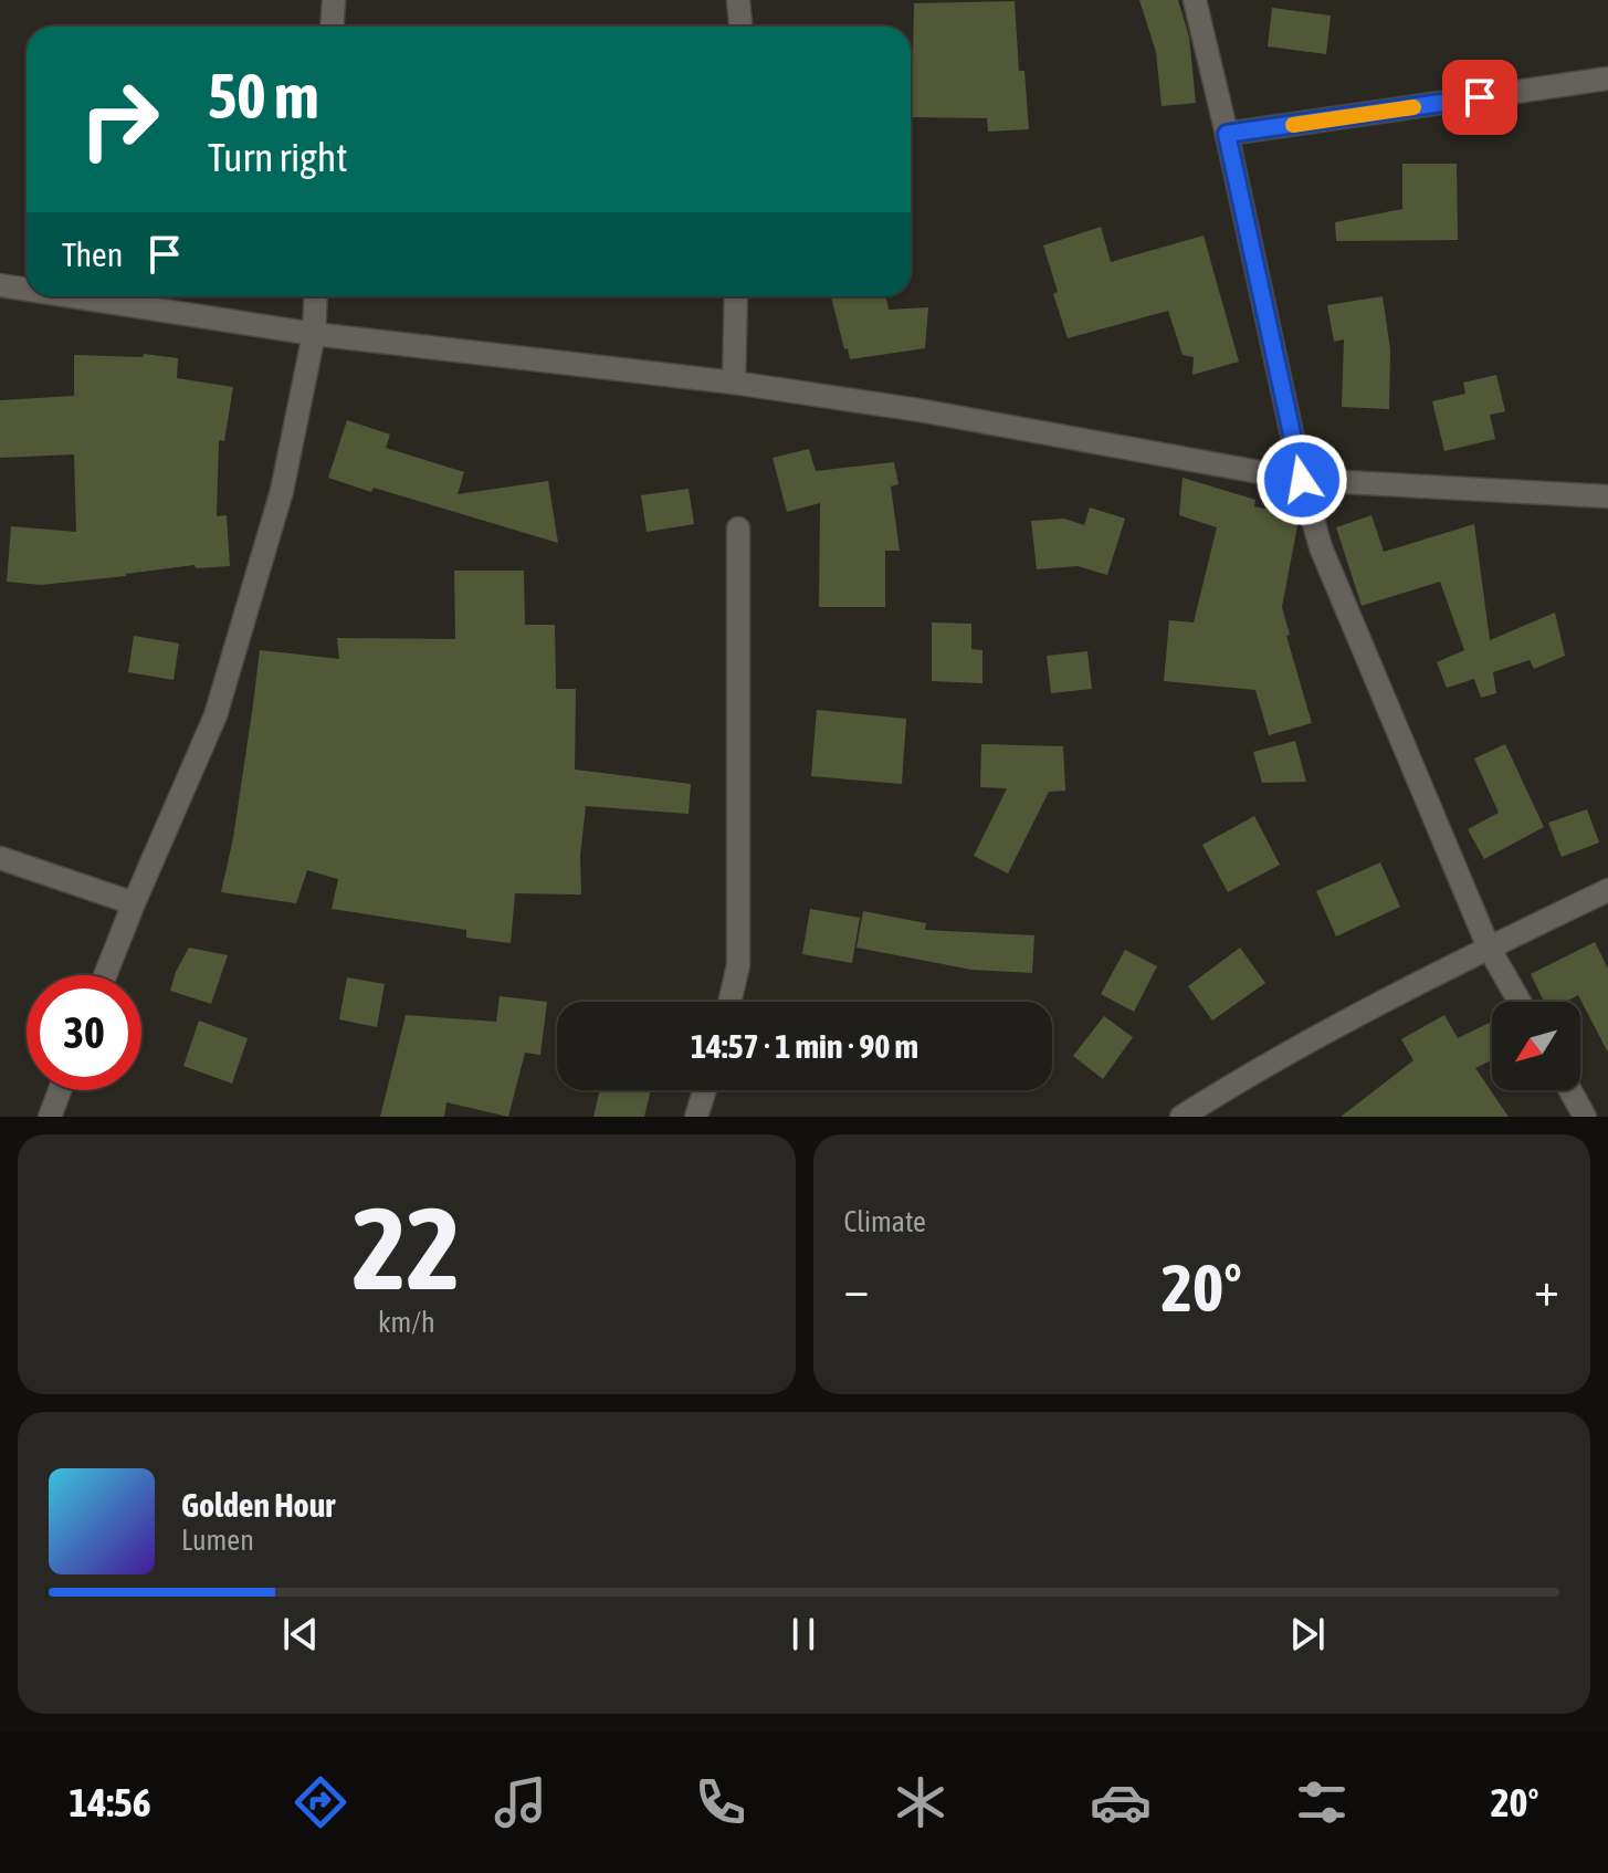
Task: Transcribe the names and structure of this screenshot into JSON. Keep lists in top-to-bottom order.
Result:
{
  "north": "bottom left",
  "page": {
    "turn": ["50 m", "Turn right"],
    "then": "Then",
    "limit": "30",
    "trip": "14:57 · 1 min · 90 m",
    "tile": [
      ["22", "km/h"],
      "Climate"
    ],
    "heat": ["−", "20°", "+"],
    "song": ["Golden Hour", "Lumen"],
    "tabs": ["14:56", "20°"]
  }
}
